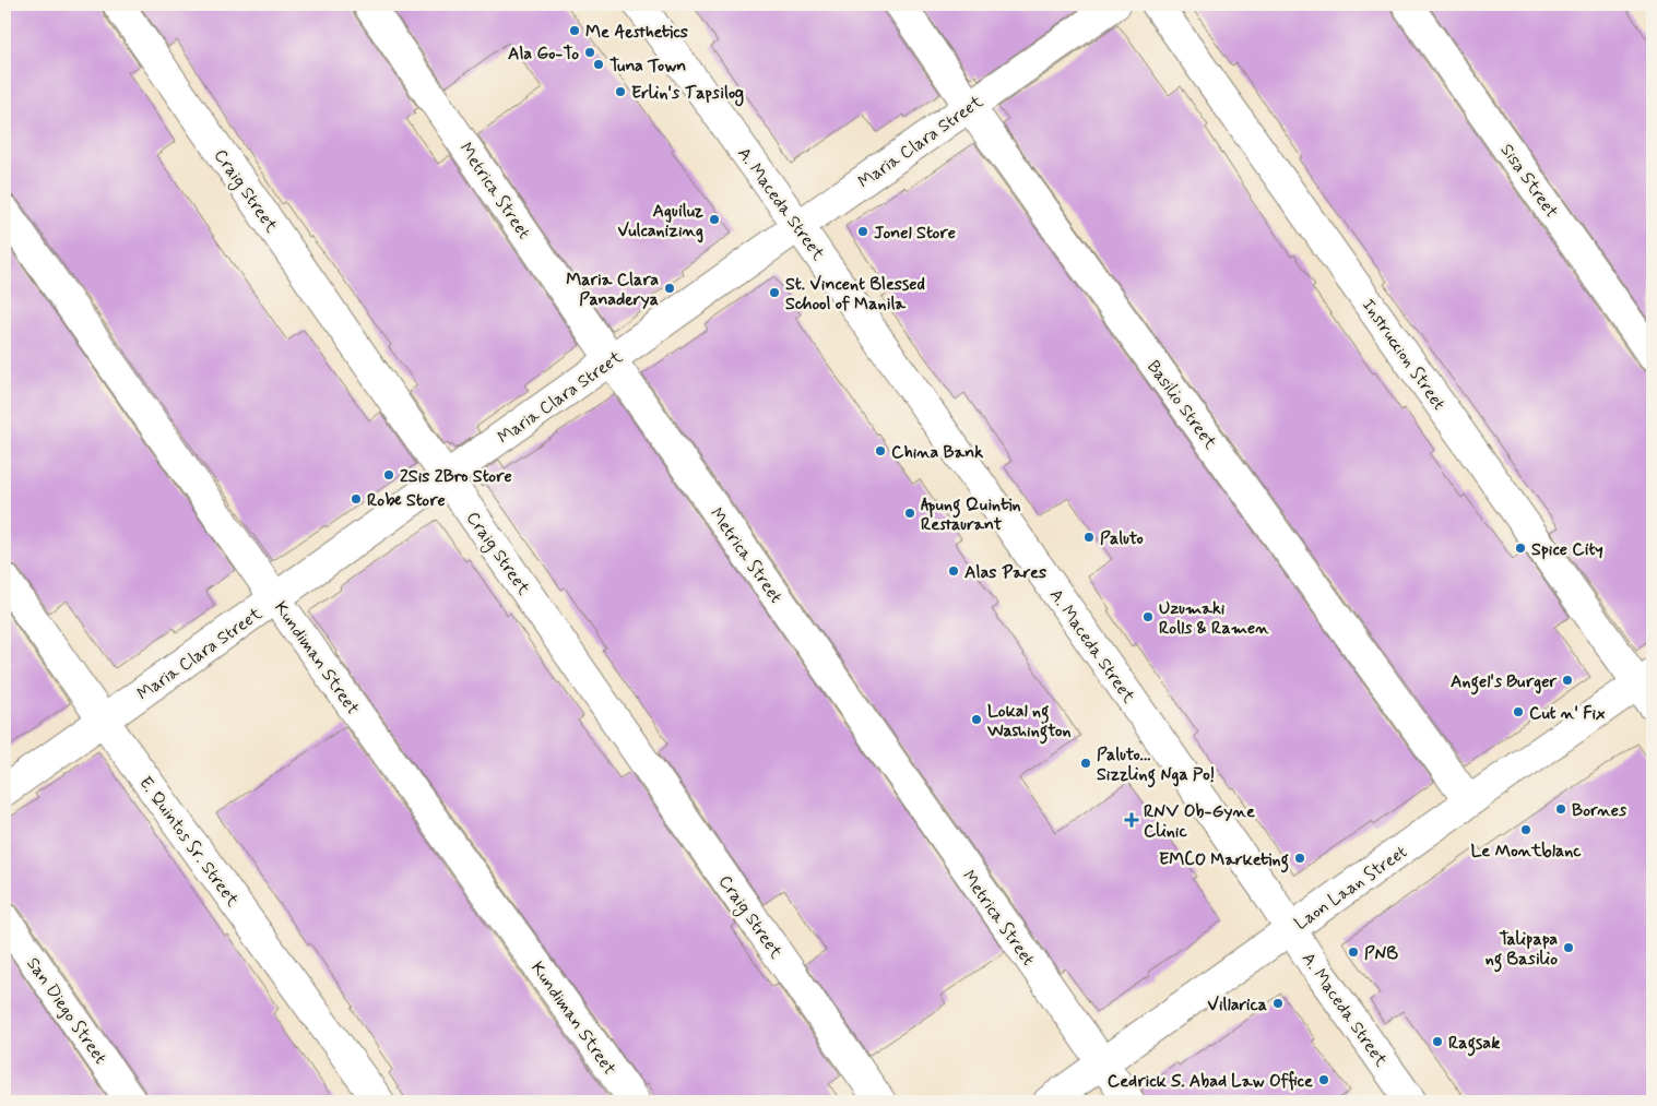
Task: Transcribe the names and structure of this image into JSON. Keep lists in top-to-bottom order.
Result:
{
  "streets": {
    "street": [
      "Maria Clara Street",
      "Sisa Street",
      "Craig Street",
      "Metrica Street",
      "A. Maceda Street",
      "Instruccion Street",
      "Basilio Street",
      "Kundiman Street",
      "E. Quintos Sr. Street",
      "Laon Laan Street",
      "San Diego Street"
    ]
  },
  "crossings": [
    ["Maria Clara Street", "Craig Street"],
    ["Maria Clara Street", "Metrica Street"],
    ["Maria Clara Street", "A. Maceda Street"],
    ["Maria Clara Street", "Basilio Street"],
    ["Maria Clara Street", "Kundiman Street"],
    ["Maria Clara Street", "E. Quintos Sr. Street"],
    ["Metrica Street", "Laon Laan Street"],
    ["A. Maceda Street", "Laon Laan Street"],
    ["Instruccion Street", "Laon Laan Street"],
    ["Basilio Street", "Laon Laan Street"]
  ],
  "places": {
    "other": [
      "Me Aesthetics",
      "Ala Go-To",
      "Tuna Town",
      "Erlin's Tapsilog",
      "Aguiluz Vulcanizing",
      "Jonel Store",
      "Maria Clara Panaderya",
      "St. Vincent Blessed School of Manila",
      "China Bank",
      "2Sis 2Bro Store",
      "Robe Store",
      "Apung Quintin Restaurant",
      "Paluto",
      "Spice City",
      "Alas Pares",
      "Uzumaki Rolls & Ramen",
      "Angel's Burger",
      "Cut n' Fix",
      "Lokal ng Washington",
      "Paluto... Sizzling Nga Po!",
      "Bornes",
      "Le Montblanc",
      "EMCO Marketing",
      "Talipapa ng Basilio",
      "PNB",
      "Villarica",
      "Ragsak",
      "Cedrick S. Abad Law Office"
    ],
    "health": ["RNV Ob-Gyne Clinic"]
  }
}
